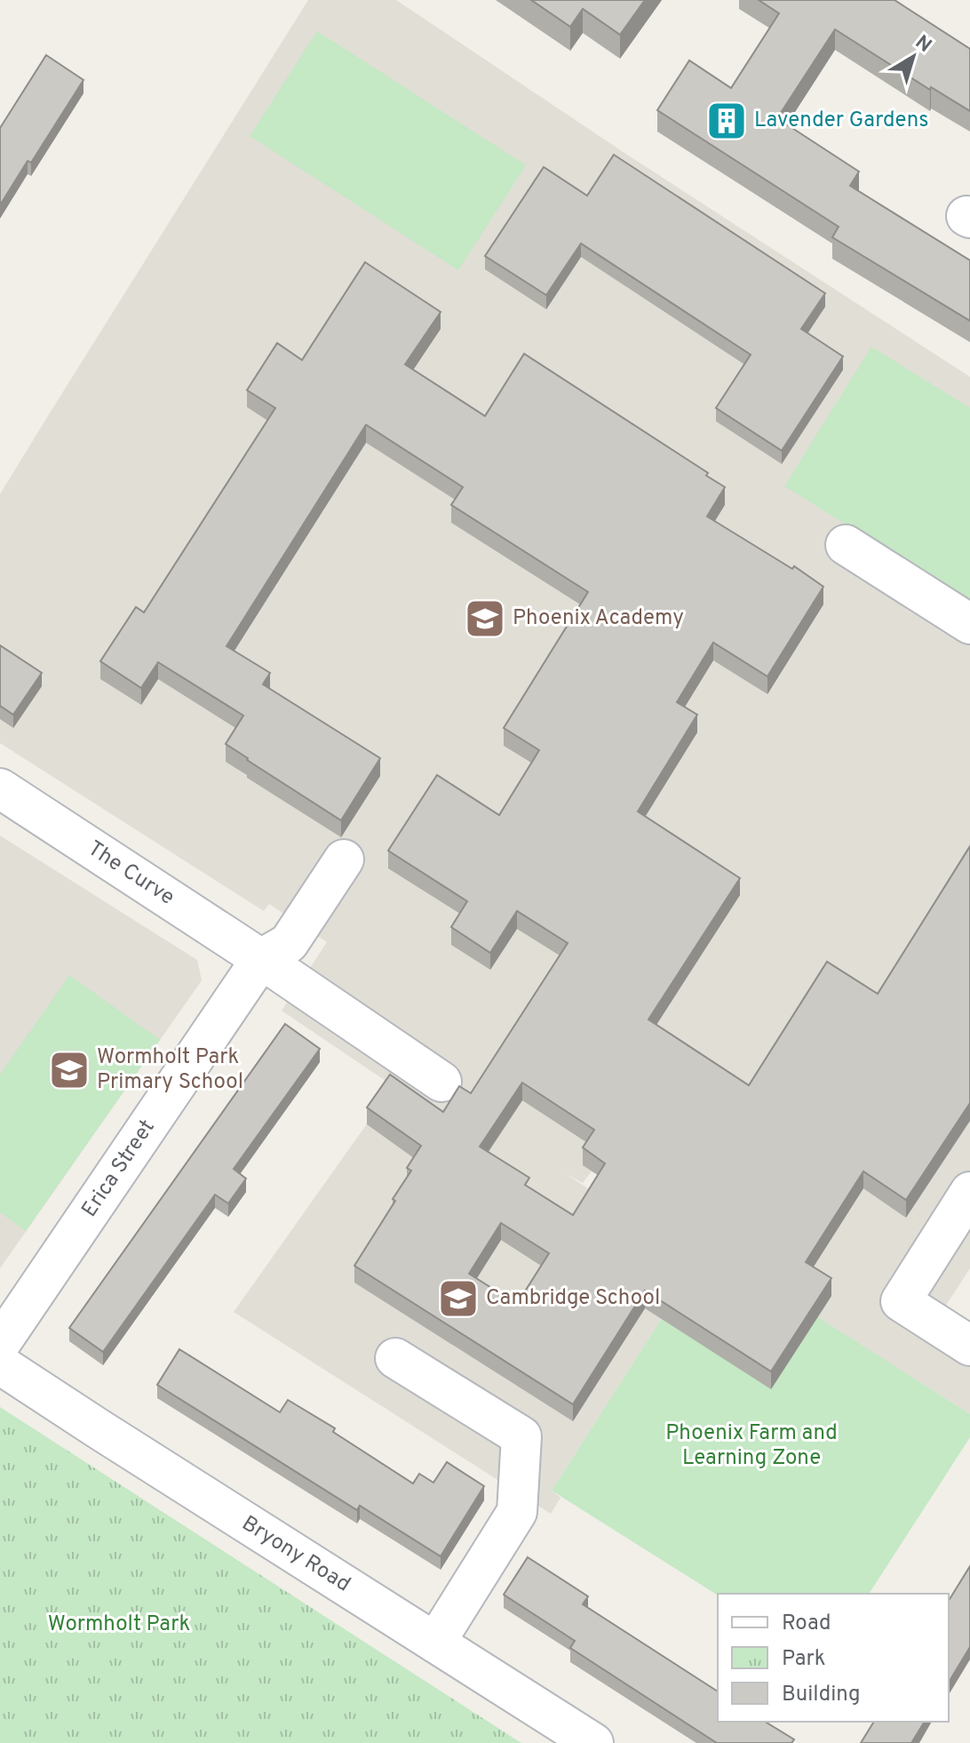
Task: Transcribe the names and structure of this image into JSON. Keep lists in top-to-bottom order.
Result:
{
  "streets": {
    "street": ["The Curve", "Erica Street", "Bryony Road"]
  },
  "crossings": [
    ["The Curve", "Erica Street"]
  ],
  "parks": ["Phoenix Farm and Learning Zone", "Wormholt Park"],
  "places": {
    "building": ["Lavender Gardens"],
    "school or university": ["Phoenix Academy", "Wormholt Park Primary School", "Cambridge School"]
  },
  "legend": ["Road", "Park", "Building"],
  "north": "top right"
}
